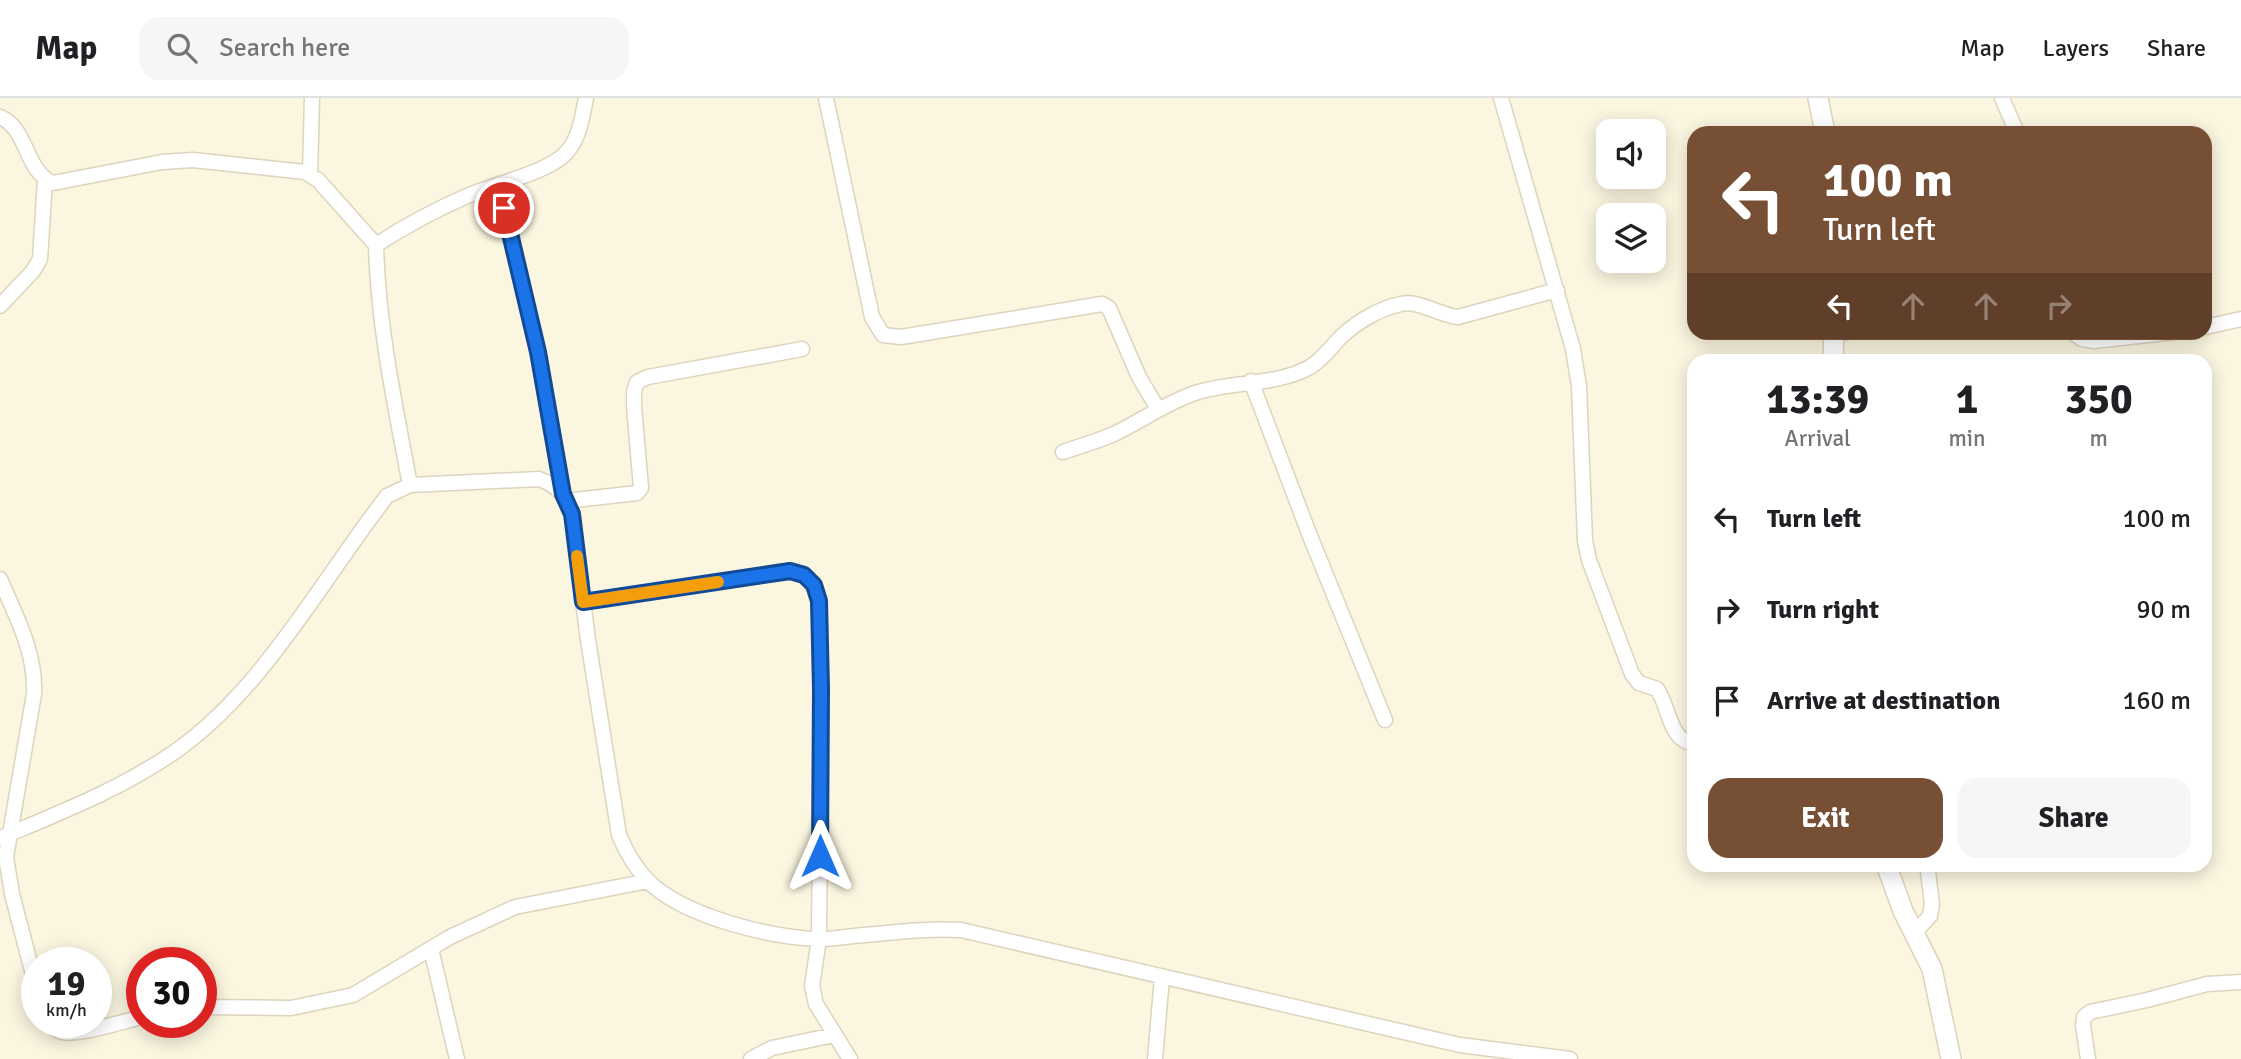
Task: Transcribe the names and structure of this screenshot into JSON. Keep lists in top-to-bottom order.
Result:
{
  "page": {
    "header": "Map",
    "search": "Search here",
    "nav": ["Map", "Layers", "Share"],
    "turn": ["100 m", "Turn left"],
    "eta": [
      "13:39",
      "Arrival",
      "1",
      "min",
      "350",
      "m"
    ],
    "list": [
      {
        "name": "Turn left",
        "value": "100 m"
      },
      {
        "name": "Turn right",
        "value": "90 m"
      },
      {
        "name": "Arrive at destination",
        "value": "160 m"
      }
    ],
    "buttons": ["Exit", "Share"],
    "speed": "19 km/h",
    "limit": "30"
  }
}
